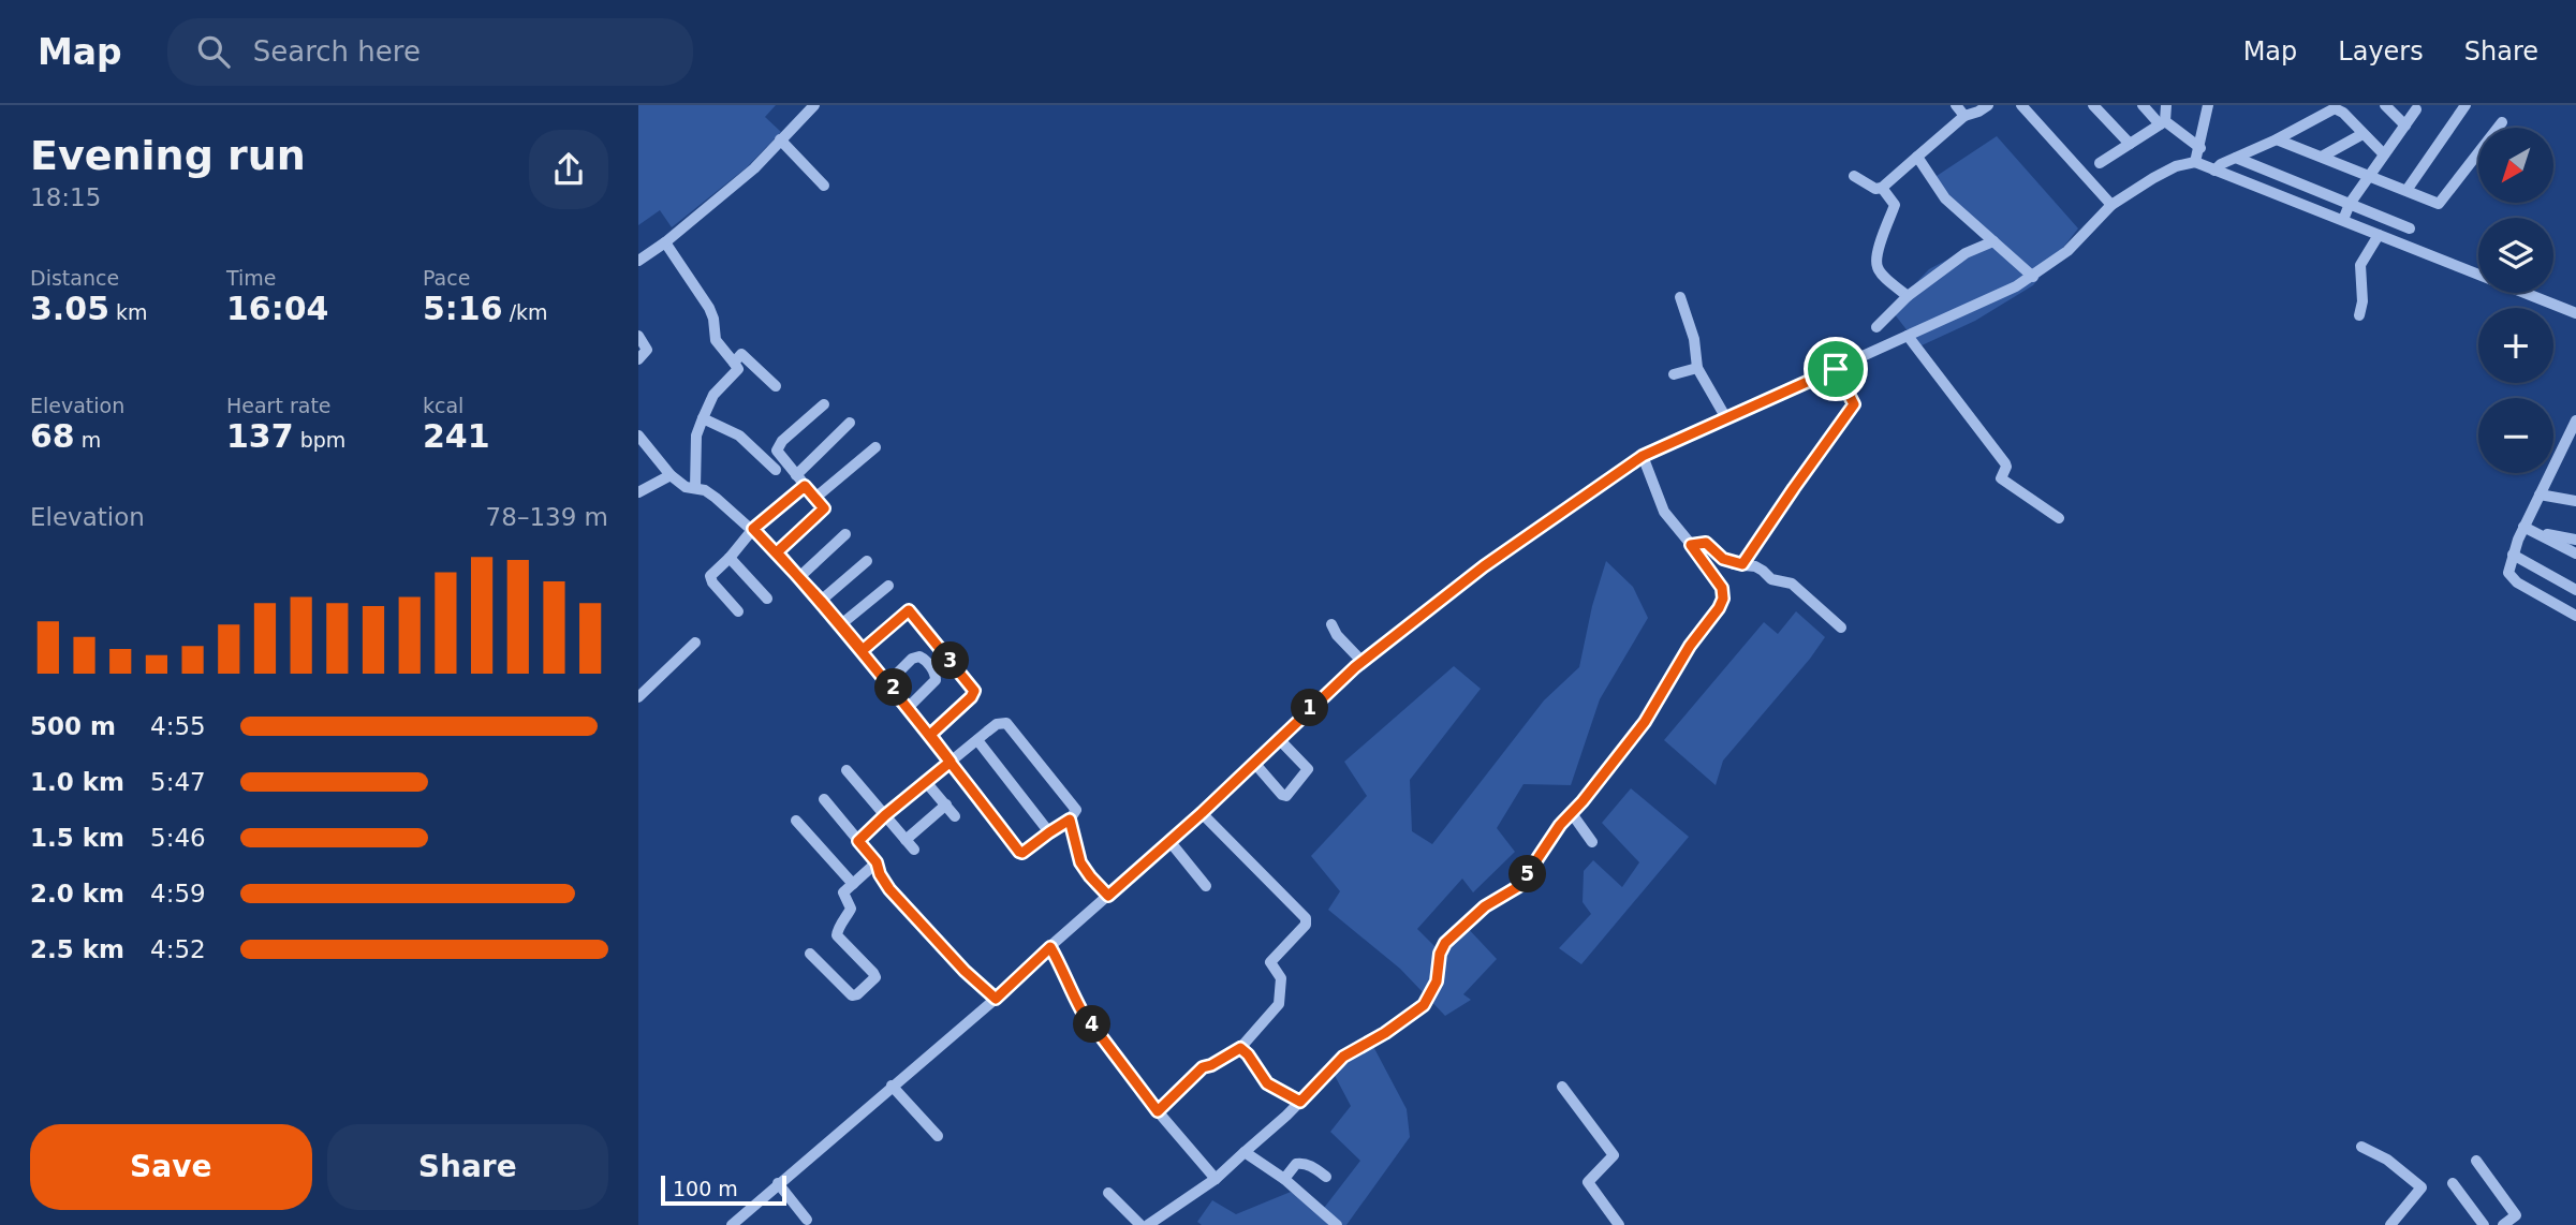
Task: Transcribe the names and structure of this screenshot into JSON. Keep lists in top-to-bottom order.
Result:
{
  "scale_bar": "100 m",
  "north": "bottom left",
  "page": {
    "header": "Map",
    "search": "Search here",
    "nav": ["Map", "Layers", "Share"],
    "heading": ["Evening run", "18:15"],
    "map_buttons": ["+", "−"],
    "stats": [
      ["Distance", "3.05 km"],
      ["Time", "16:04"],
      ["Pace", "5:16 /km"],
      ["Elevation", "68 m"],
      ["Heart rate", "137 bpm"],
      ["kcal", "241"]
    ],
    "chart": ["Elevation", "78–139 m"],
    "pins": [
      "3",
      "2",
      "1",
      "5",
      "4"
    ],
    "list": [
      {
        "name": "500 m",
        "note": "4:55"
      },
      {
        "name": "1.0 km",
        "note": "5:47"
      },
      {
        "name": "1.5 km",
        "note": "5:46"
      },
      {
        "name": "2.0 km",
        "note": "4:59"
      },
      {
        "name": "2.5 km",
        "note": "4:52"
      }
    ],
    "buttons": ["Save", "Share"],
    "scale": "100 m"
  }
}
